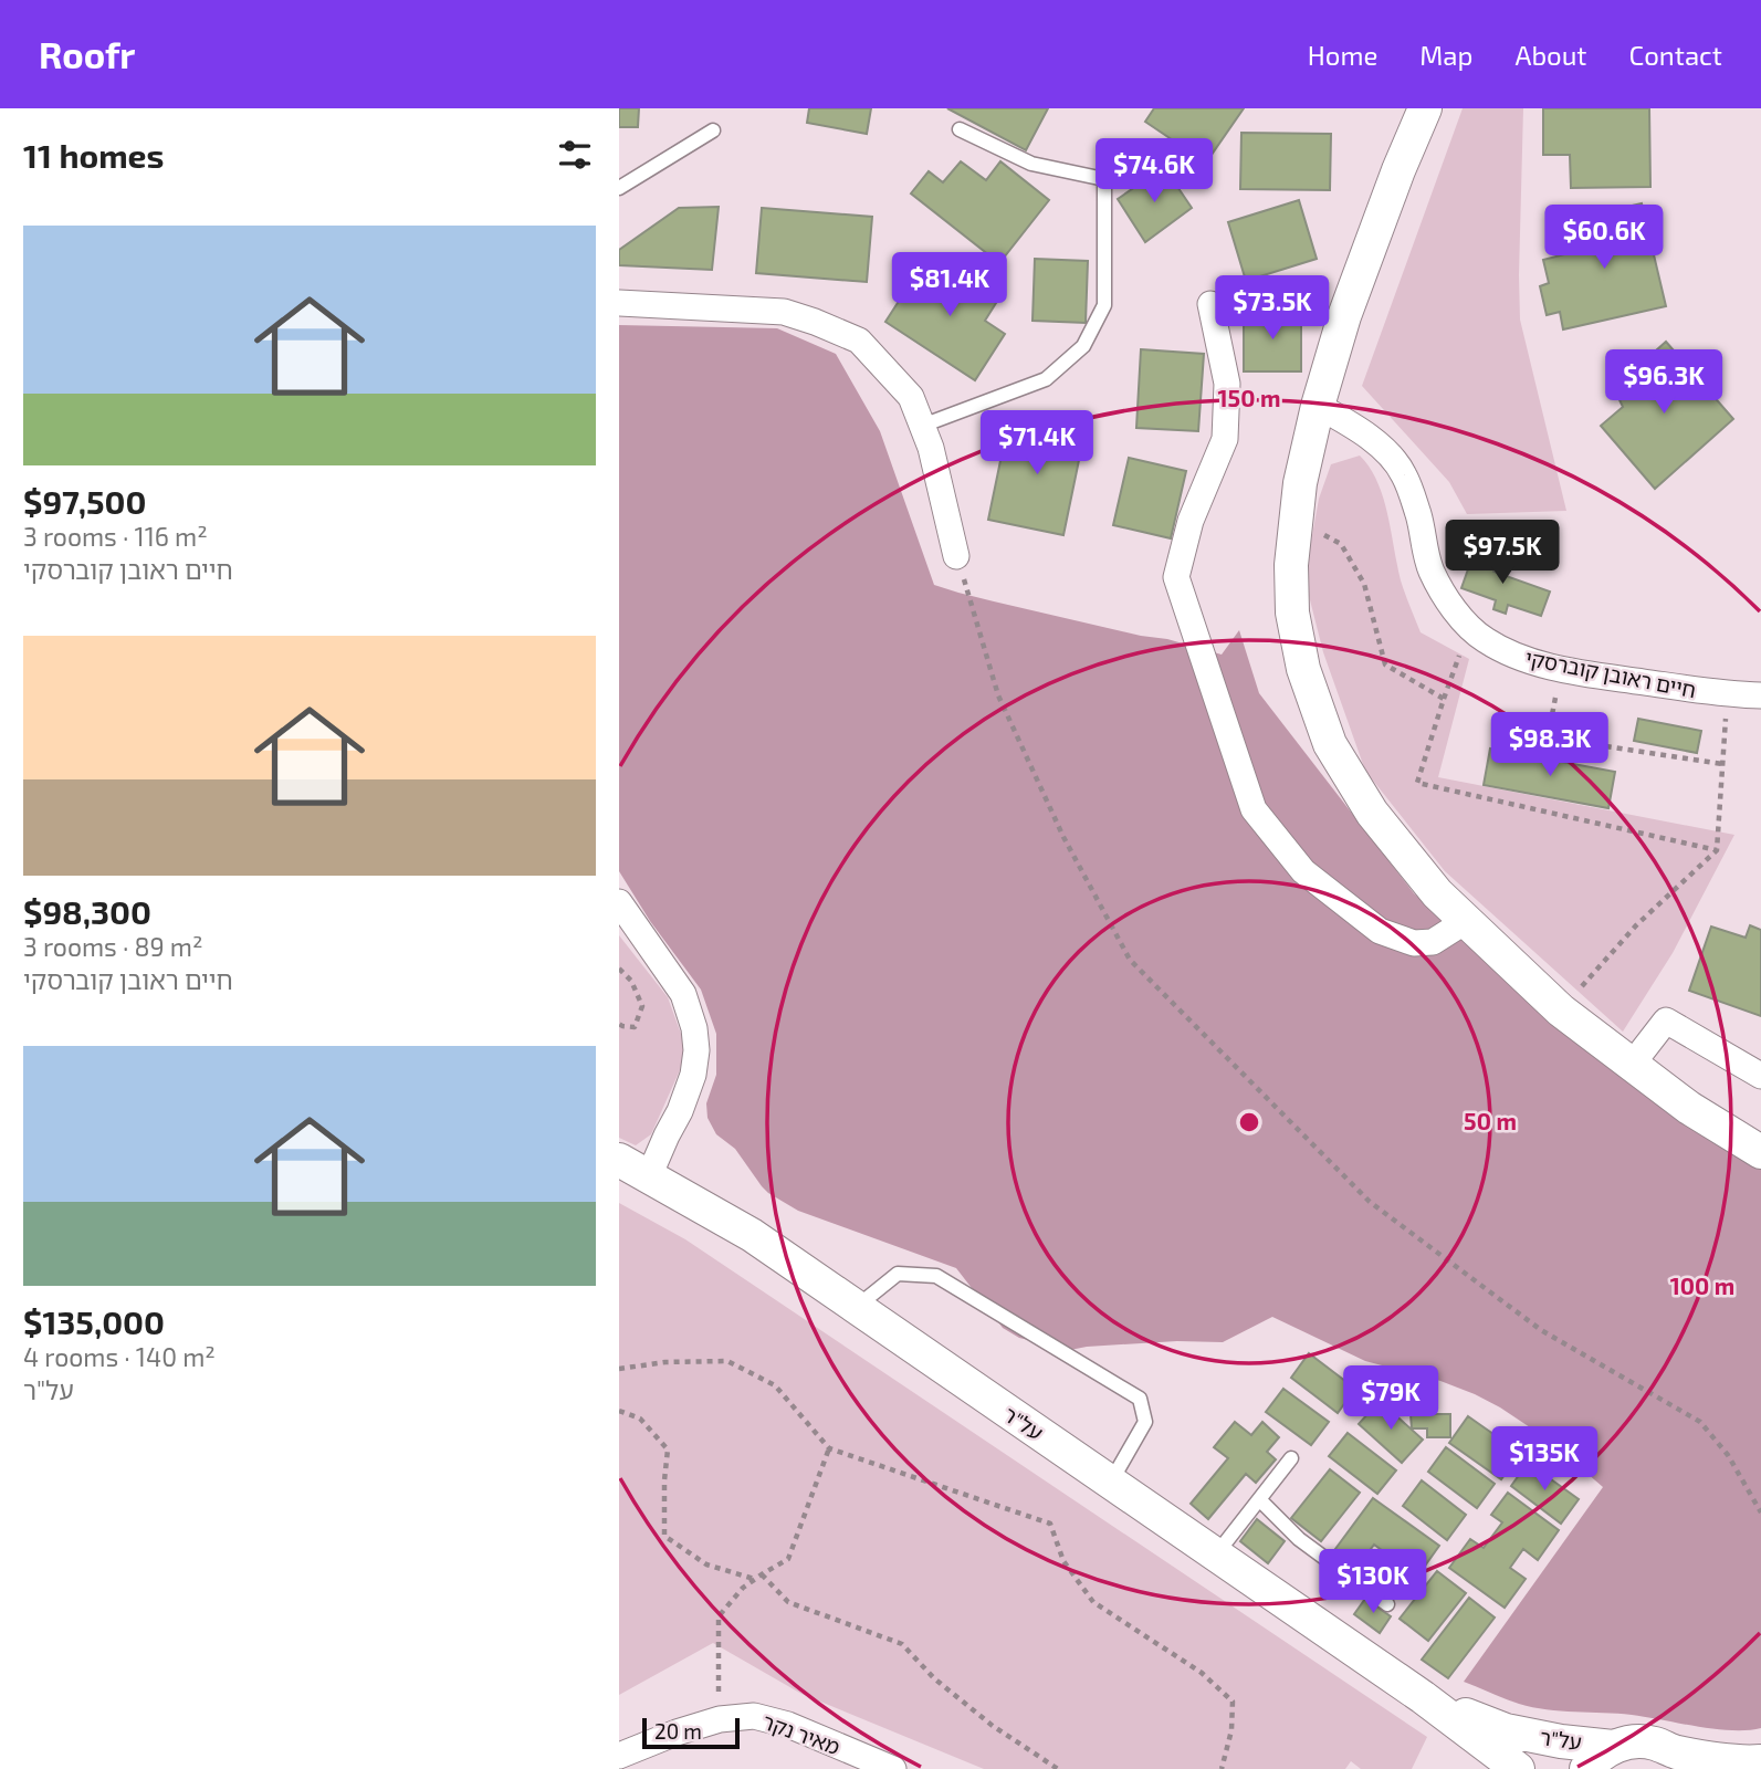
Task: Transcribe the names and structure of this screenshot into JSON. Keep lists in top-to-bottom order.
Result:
{
  "streets": {
    "street": ["חיים ראובן קוברסקי", "על\"ר", "מאיר נקר"]
  },
  "scale_bar": "20 m",
  "page": {
    "header": "Roofr",
    "nav": [
      "Home",
      "Map",
      "About",
      "Contact"
    ],
    "heading": "11 homes",
    "price": [
      "$74.6K",
      "$60.6K",
      "$81.4K",
      "$73.5K",
      "$96.3K",
      "$71.4K",
      "$97.5K",
      "$98.3K",
      "$79K",
      "$135K",
      "$130K"
    ],
    "list": [
      {
        "name": "$97,500",
        "note": "3 rooms · 116 m² · חיים ראובן קוברסקי"
      },
      {
        "name": "$98,300",
        "note": "3 rooms · 89 m² · חיים ראובן קוברסקי"
      },
      {
        "name": "$135,000",
        "note": "4 rooms · 140 m² · על\"ר"
      }
    ],
    "scale": "20 m"
  },
  "rings": ["150 m", "50 m", "100 m"]
}
